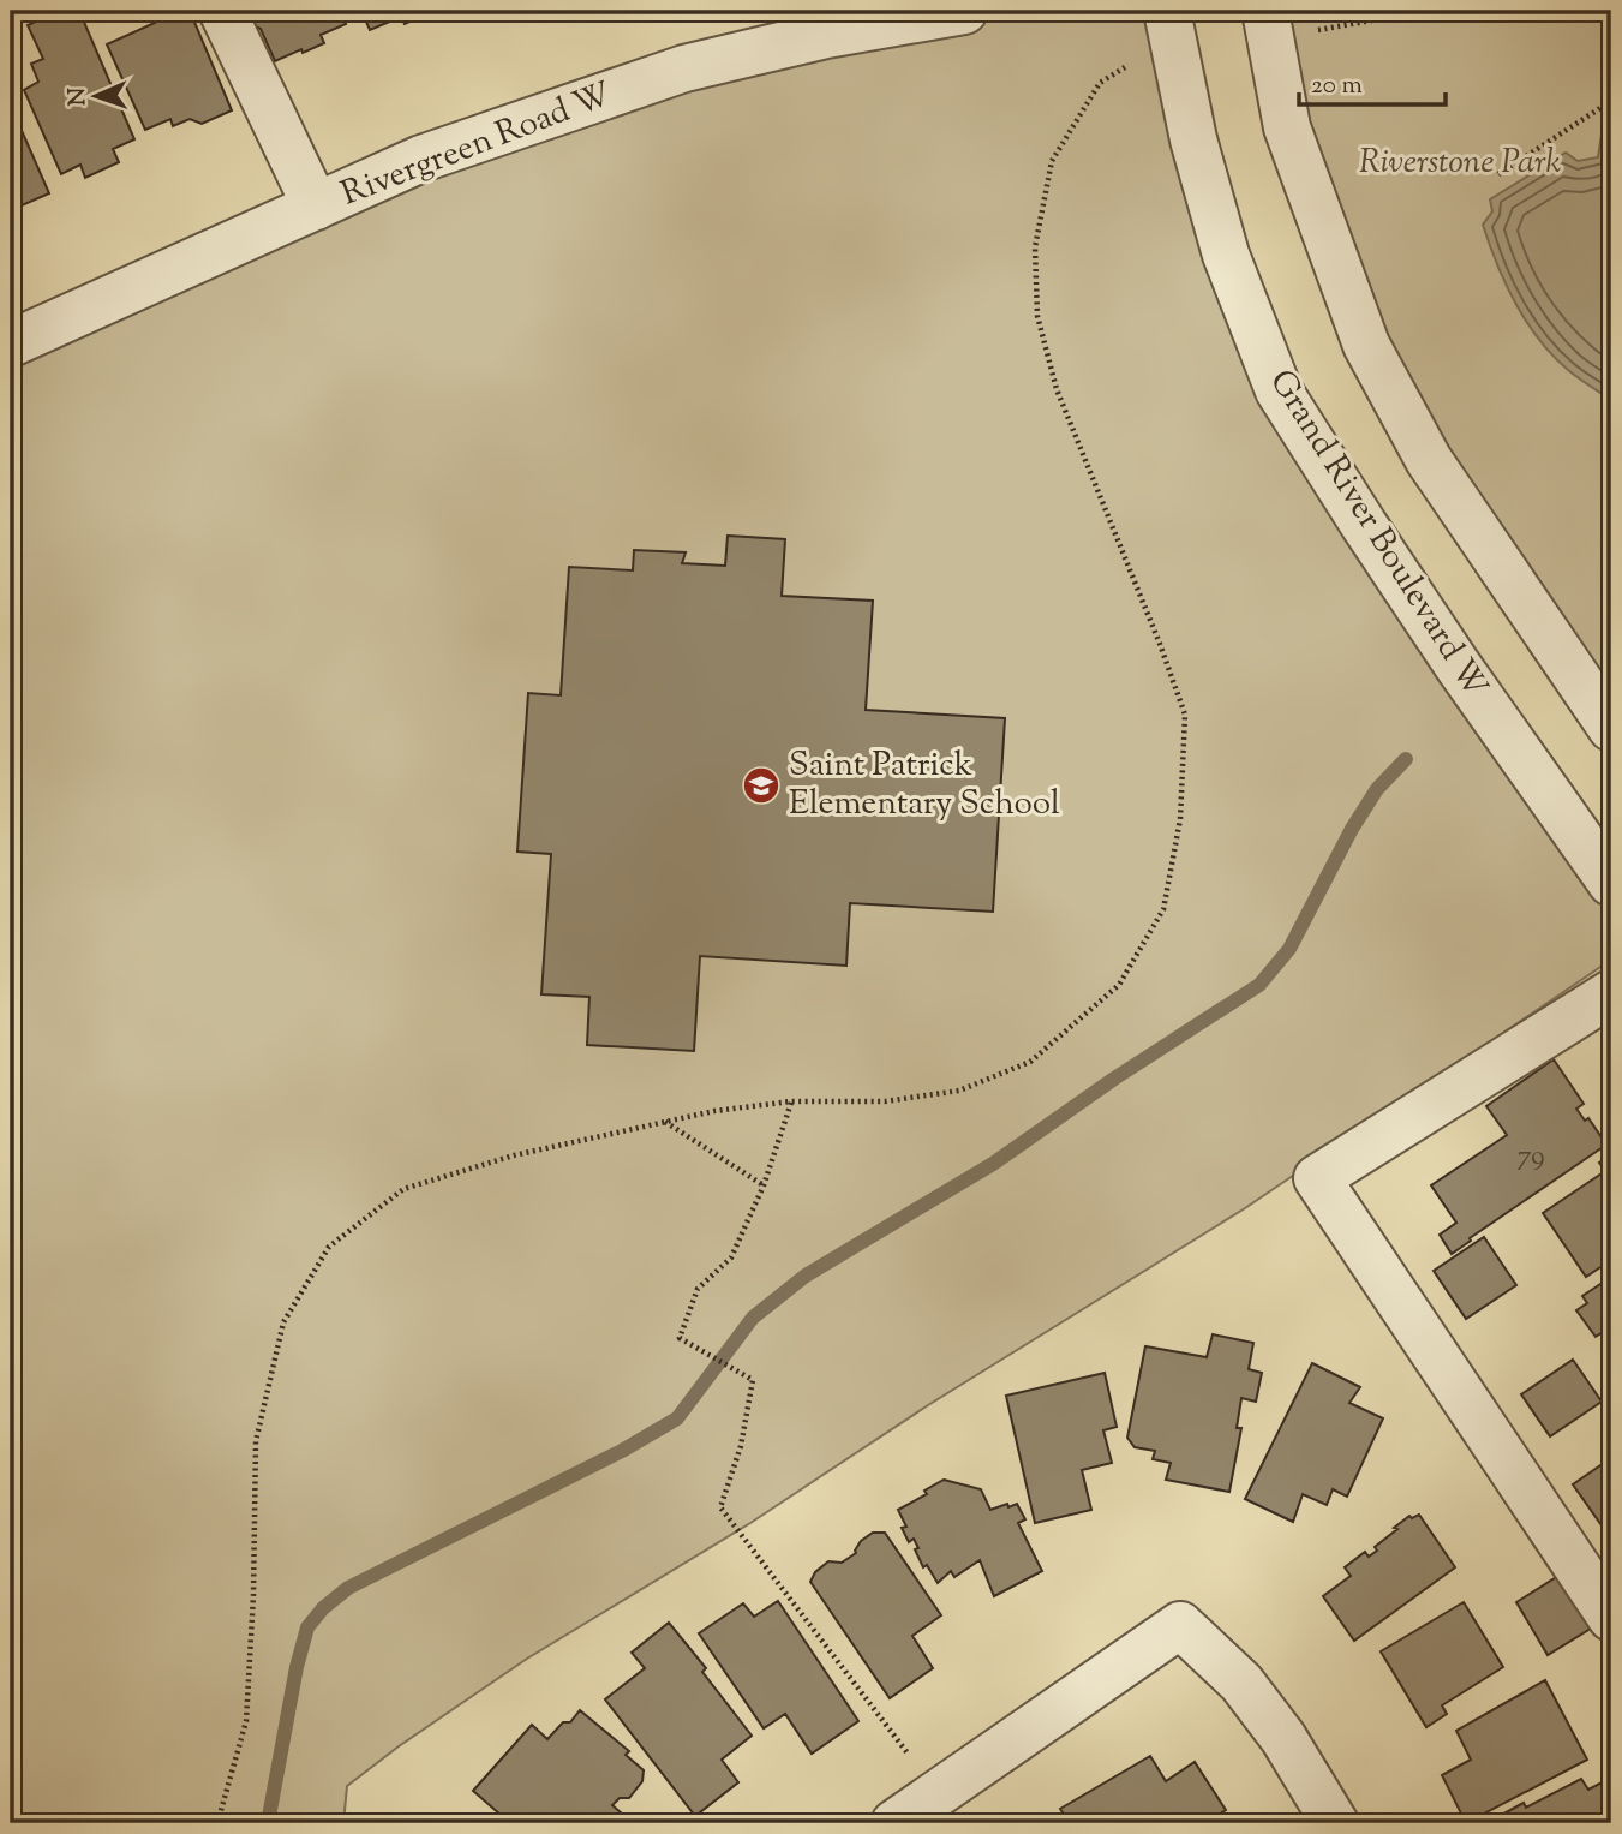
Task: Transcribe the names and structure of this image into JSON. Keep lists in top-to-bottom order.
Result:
{
  "streets": {
    "street": ["Rivergreen Road W", "Grand River Boulevard W"]
  },
  "parks": ["Riverstone Park"],
  "places": {
    "school or university": ["Saint Patrick Elementary School"]
  },
  "house_numbers": ["79"],
  "scale_bar": "20 m",
  "north": "left"
}
